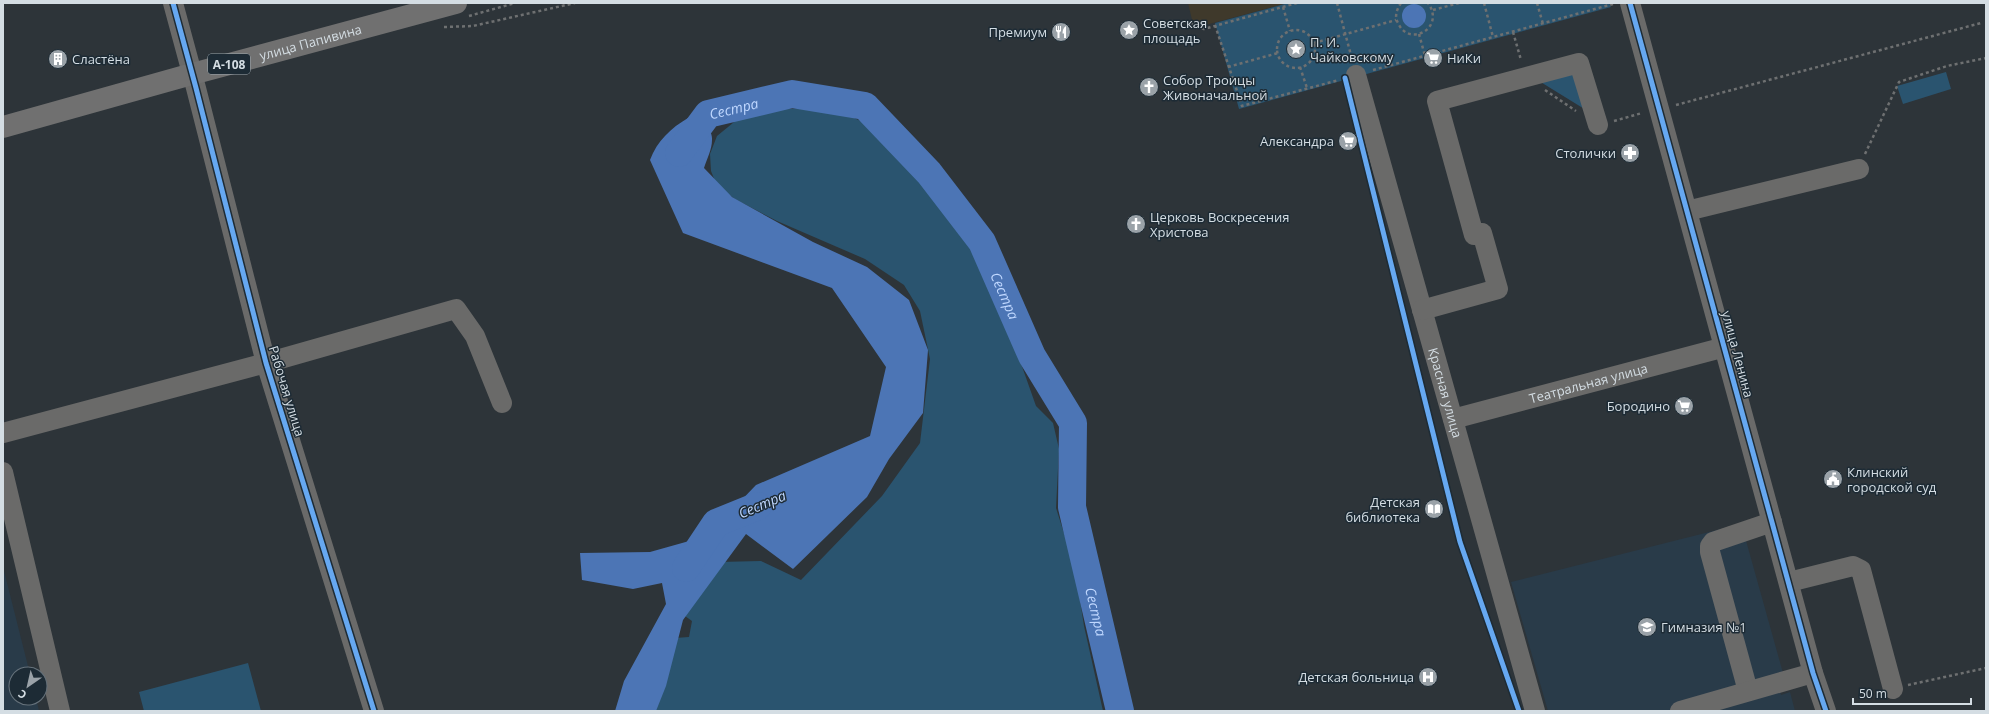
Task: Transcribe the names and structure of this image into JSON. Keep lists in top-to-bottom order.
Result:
{
  "streets": {
    "highway": ["улица Папивина", "А-108"],
    "street": [
      "улица Ленина",
      "Театральная улица",
      "Рабочая улица",
      "Красная улица"
    ]
  },
  "crossings": [
    ["улица Папивина", "Рабочая улица"],
    ["улица Ленина", "Театральная улица"],
    ["Театральная улица", "Красная улица"]
  ],
  "water": ["Сестра"],
  "places": {
    "place": ["Советская площадь", "П. И. Чайковскому"],
    "restaurant": ["Премиум"],
    "supermarket": ["НиКи", "Александра", "Бородино"],
    "building": ["Сластёна"],
    "church": ["Собор Троицы Живоначальной", "Церковь Воскресения Христова"],
    "pharmacy": ["Столички"],
    "public building": ["Клинский городской суд"],
    "library": ["Детская библиотека"],
    "school or university": ["Гимназия №1"],
    "hospital": ["Детская больница"]
  },
  "scale_bar": "50 m",
  "north": "bottom left"
}
